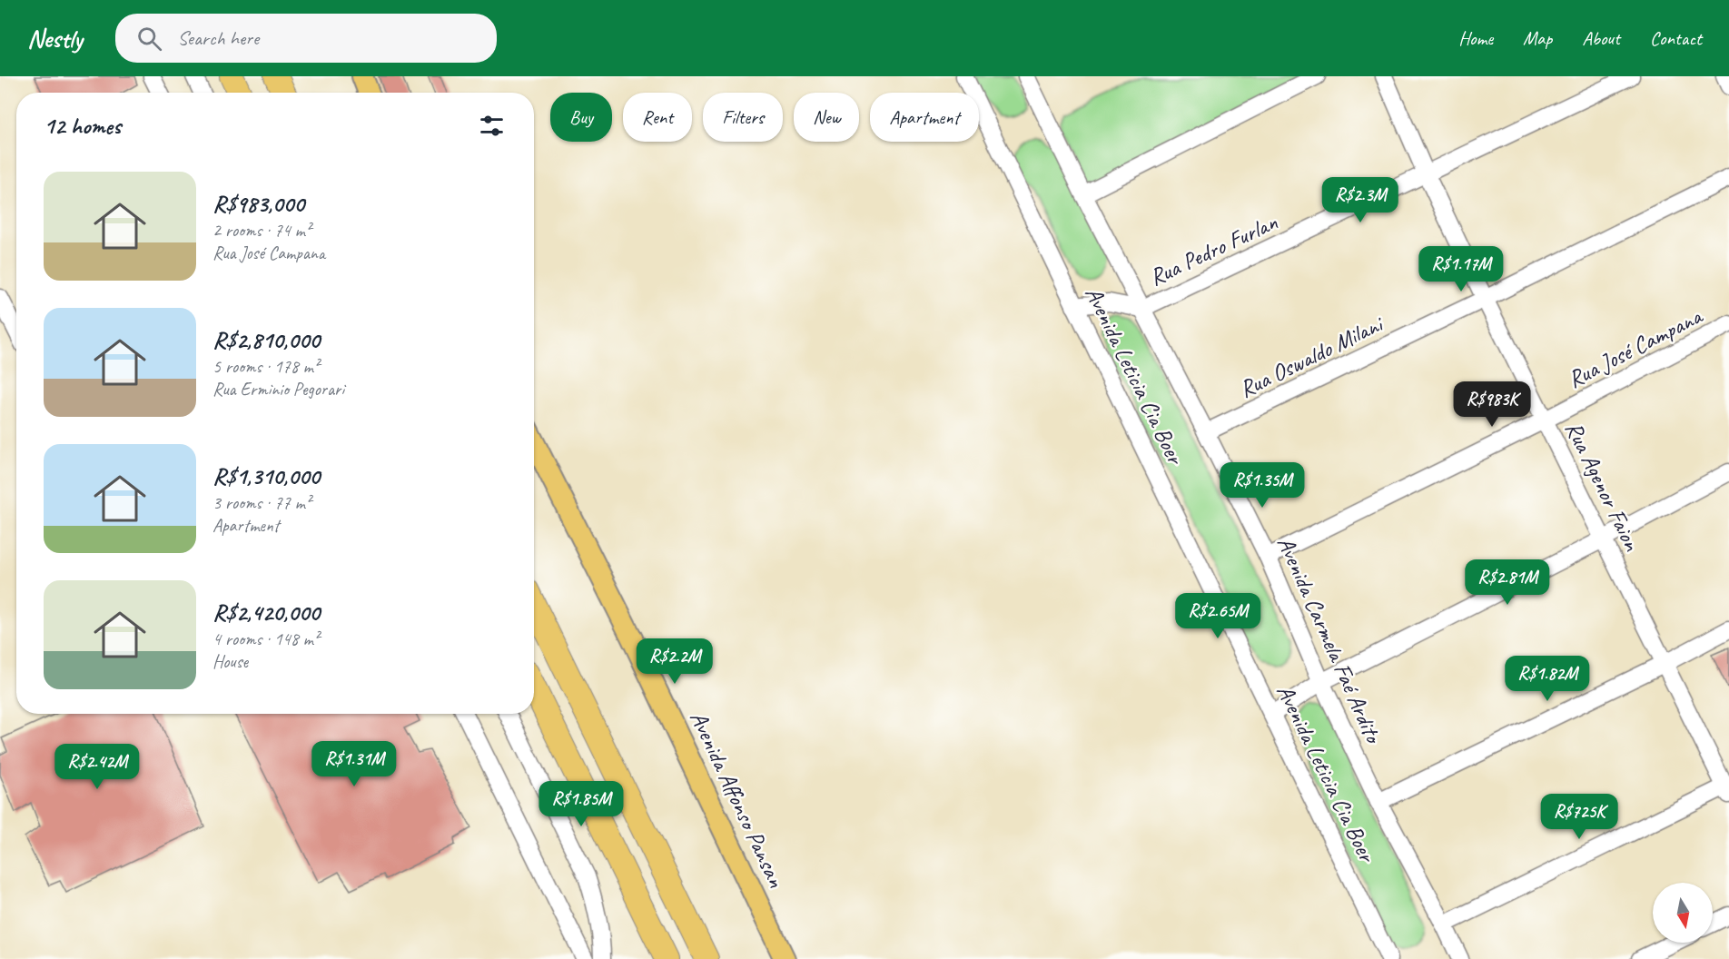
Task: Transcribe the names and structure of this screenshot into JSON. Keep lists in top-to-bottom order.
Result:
{
  "streets": {
    "main road": ["Avenida Affonso Pansan"],
    "street": [
      "Rua Pedro Furlan",
      "Rua José Campana",
      "Rua Oswaldo Milani",
      "Avenida Leticia Cia Boer",
      "Rua Agenor Faion",
      "Avenida Carmela Faé Ardito"
    ]
  },
  "crossings": [
    ["Rua Pedro Furlan", "Avenida Leticia Cia Boer"],
    ["Rua Pedro Furlan", "Rua Agenor Faion"],
    ["Rua Pedro Furlan", "Avenida Carmela Faé Ardito"],
    ["Rua José Campana", "Rua Agenor Faion"],
    ["Rua José Campana", "Avenida Carmela Faé Ardito"],
    ["Rua Oswaldo Milani", "Rua Agenor Faion"],
    ["Rua Oswaldo Milani", "Avenida Carmela Faé Ardito"]
  ],
  "north": "bottom",
  "page": {
    "header": "Nestly",
    "search": "Search here",
    "nav": [
      "Home",
      "Map",
      "About",
      "Contact"
    ],
    "chip": [
      "Buy",
      "Rent",
      "Filters",
      "New",
      "Apartment"
    ],
    "heading": "12 homes",
    "list": [
      {
        "name": "R$983,000",
        "note": "2 rooms · 74 m² · Rua José Campana"
      },
      {
        "name": "R$2,810,000",
        "note": "5 rooms · 178 m² · Rua Erminio Pegorari"
      },
      {
        "name": "R$1,310,000",
        "note": "3 rooms · 77 m² · Apartment"
      },
      {
        "name": "R$2,420,000",
        "note": "4 rooms · 148 m² · House"
      }
    ],
    "price": [
      "R$2.3M",
      "R$1.17M",
      "R$983K",
      "R$1.35M",
      "R$2.81M",
      "R$2.65M",
      "R$2.2M",
      "R$1.82M",
      "R$1.31M",
      "R$2.42M",
      "R$1.85M",
      "R$725K"
    ]
  }
}
